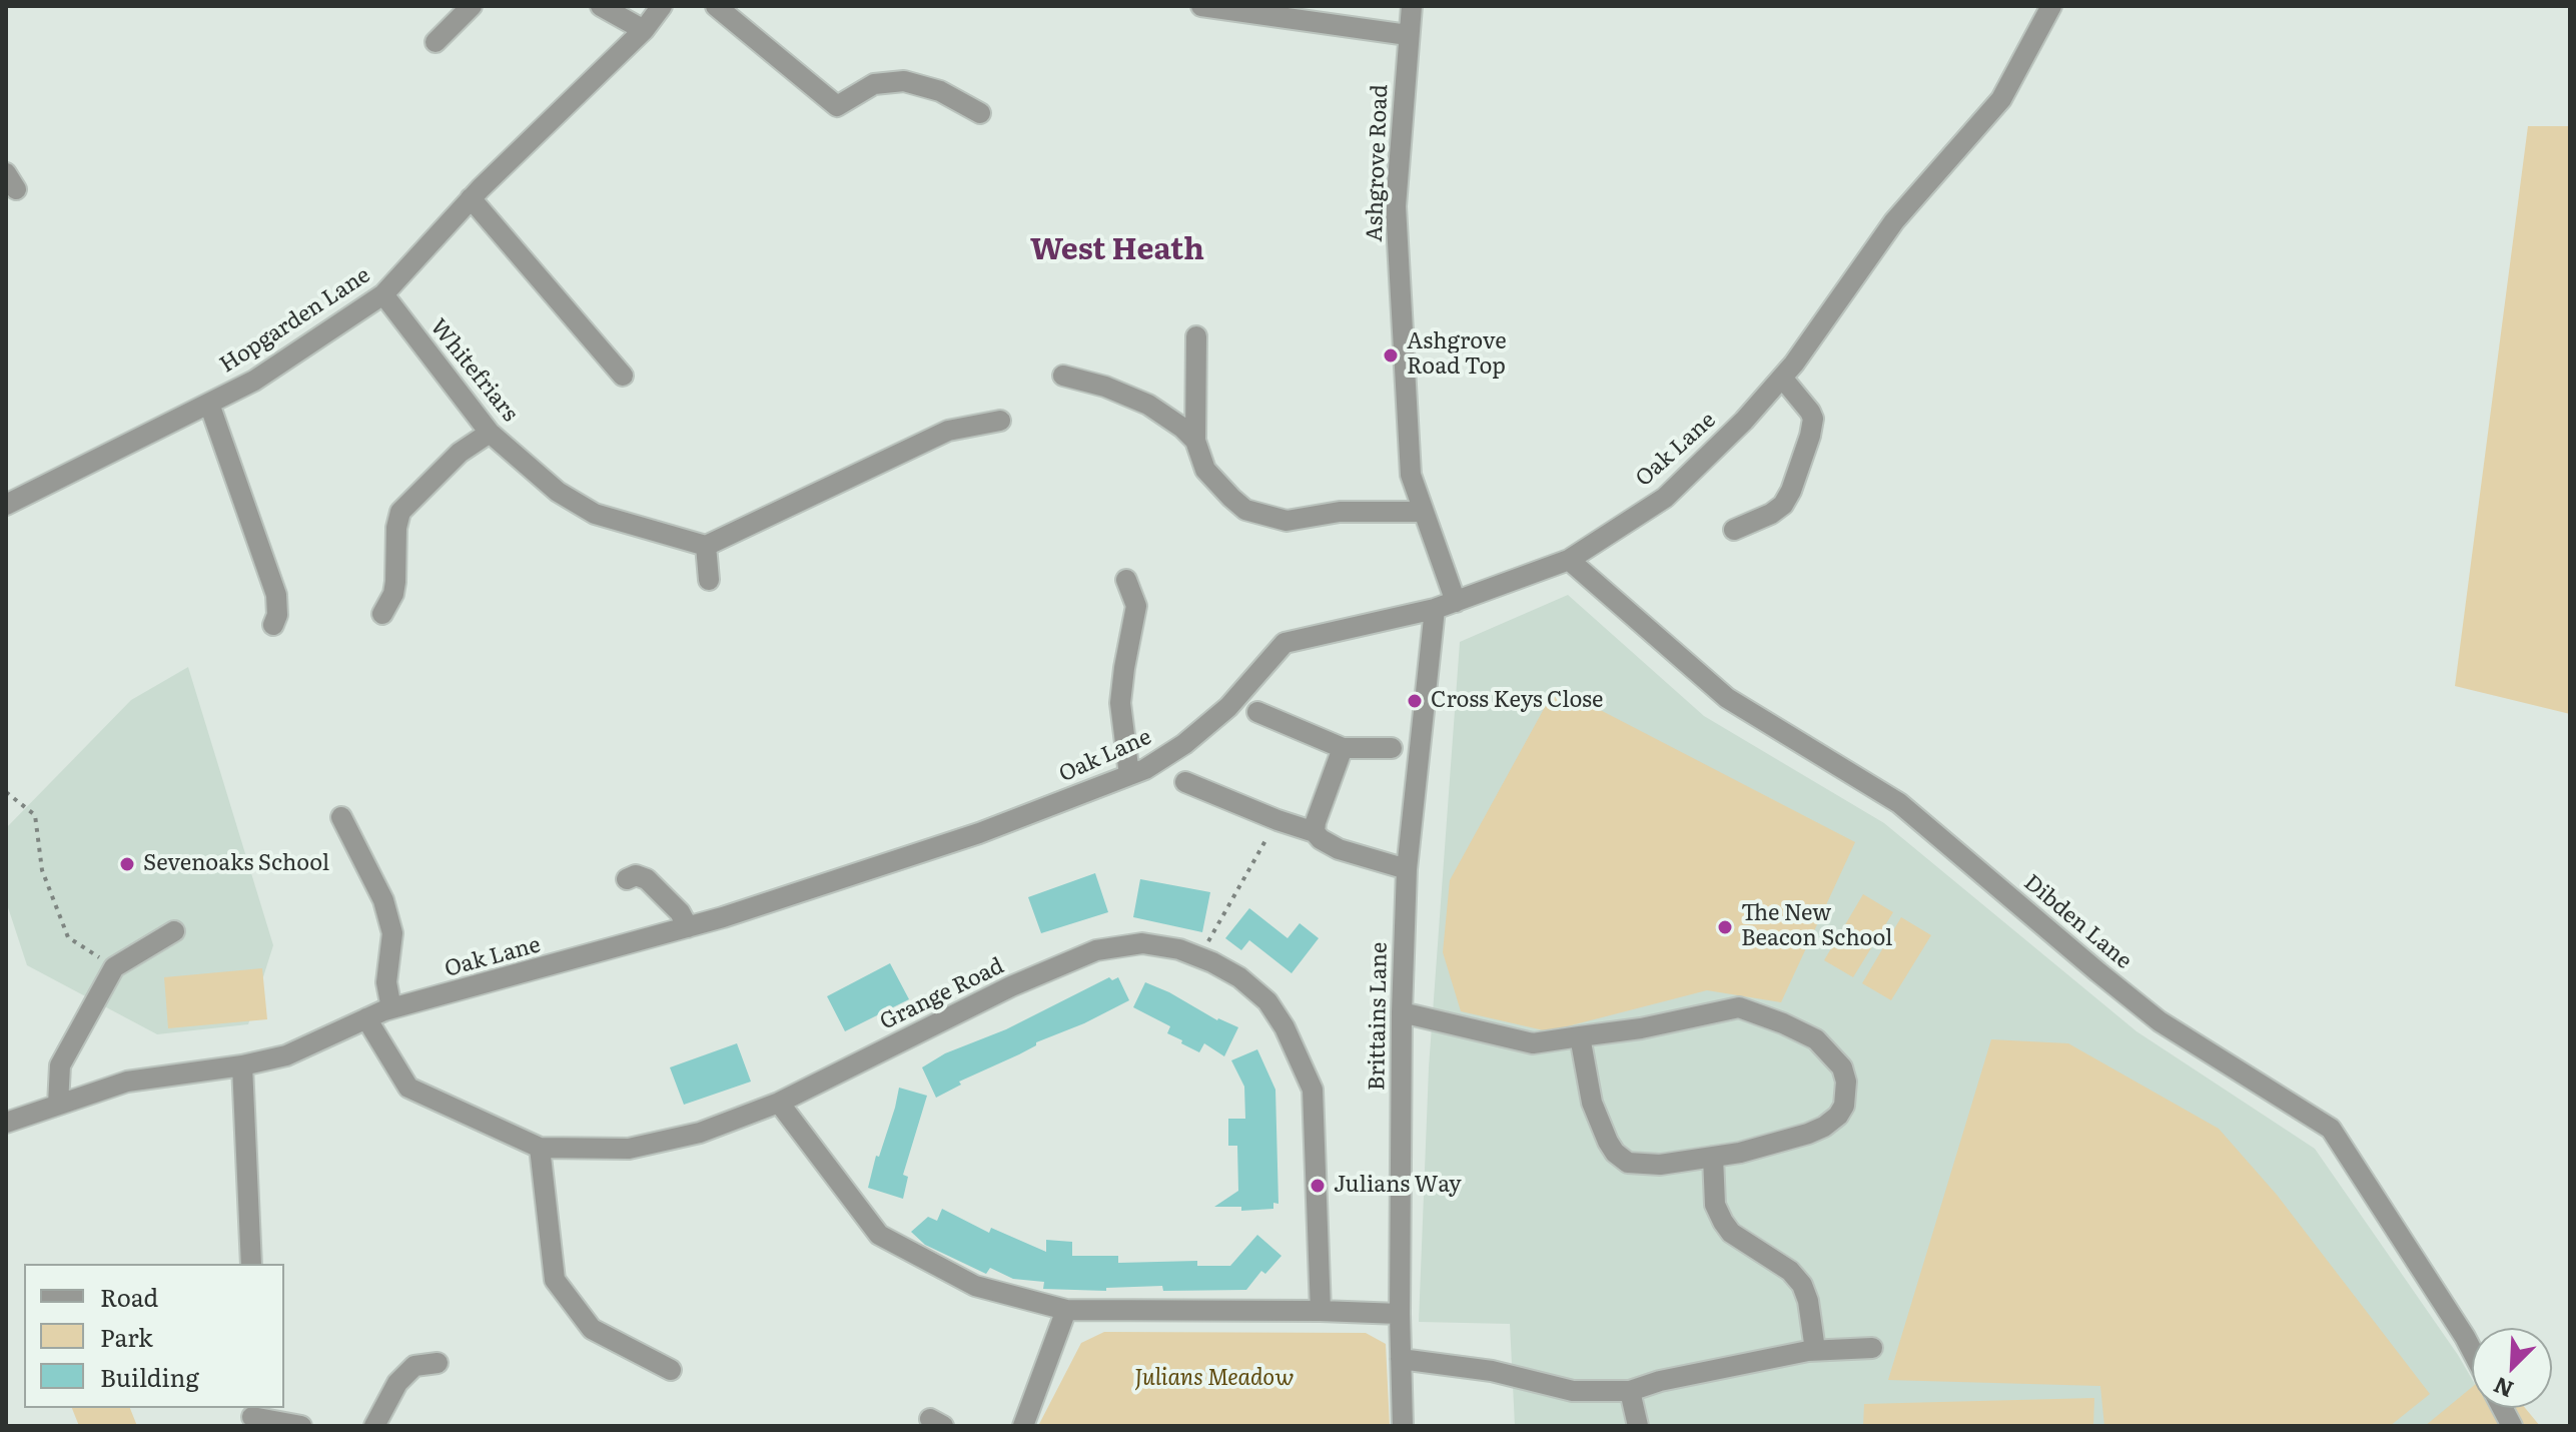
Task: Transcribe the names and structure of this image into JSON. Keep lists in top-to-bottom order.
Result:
{
  "streets": {
    "street": [
      "Ashgrove Road",
      "Hopgarden Lane",
      "Whitefriars",
      "Oak Lane",
      "Dibden Lane",
      "Grange Road",
      "Brittains Lane"
    ]
  },
  "crossings": [
    ["Ashgrove Road", "Oak Lane"],
    ["Hopgarden Lane", "Whitefriars"],
    ["Oak Lane", "Dibden Lane"],
    ["Oak Lane", "Grange Road"],
    ["Oak Lane", "Brittains Lane"]
  ],
  "districts": ["West Heath"],
  "parks": ["Julians Meadow"],
  "places": [
    "Ashgrove Road Top",
    "Cross Keys Close",
    "Sevenoaks School",
    "The New Beacon School",
    "Julians Way"
  ],
  "legend": ["Road", "Park", "Building"],
  "north": "bottom left"
}
